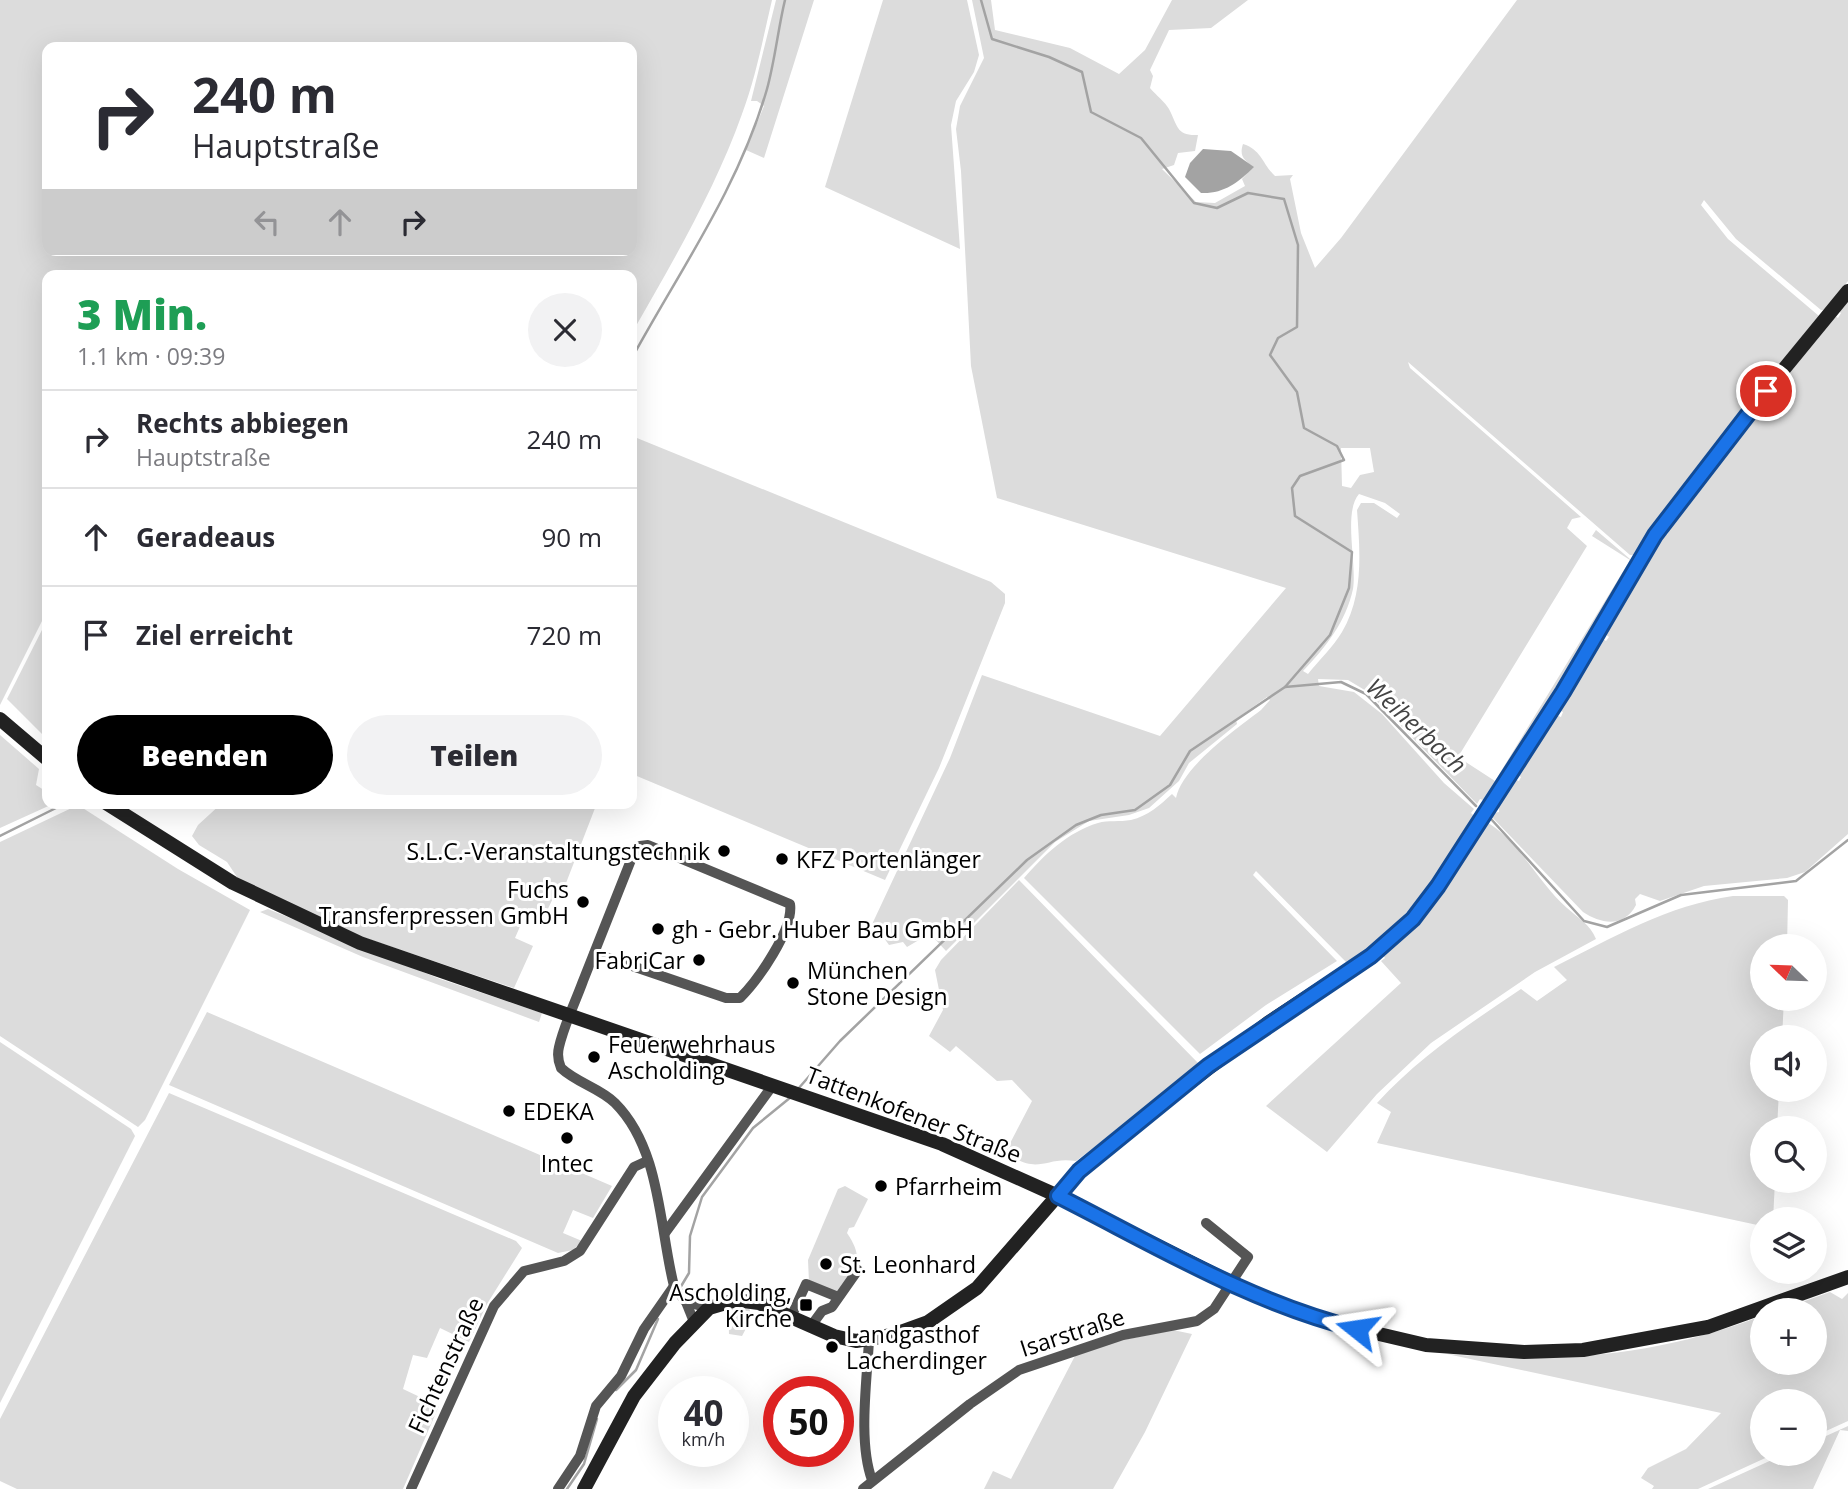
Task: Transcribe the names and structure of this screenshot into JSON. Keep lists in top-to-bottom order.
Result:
{
  "streets": {
    "main road": ["Tattenkofener Straße"],
    "street": ["Isarstraße", "Fichtenstraße"]
  },
  "crossings": [
    ["Tattenkofener Straße", "Isarstraße"]
  ],
  "water": ["Weiherbach"],
  "places": {
    "other": [
      "S.L.C.-Veranstaltungstechnik",
      "KFZ Portenlänger",
      "Fuchs Transferpressen GmbH",
      "gh - Gebr. Huber Bau GmbH",
      "FabriCar",
      "München Stone Design",
      "Feuerwehrhaus Ascholding",
      "EDEKA",
      "Intec",
      "Pfarrheim",
      "St. Leonhard",
      "Landgasthof Lacherdinger"
    ],
    "transit": ["Ascholding, Kirche"]
  },
  "north": "top left",
  "page": {
    "turn": ["240 m", "Hauptstraße"],
    "heading": ["3 Min.", "1.1 km · 09:39"],
    "list": [
      {
        "name": "Rechts abbiegen",
        "note": "Hauptstraße",
        "value": "240 m"
      },
      {
        "name": "Geradeaus",
        "value": "90 m"
      },
      {
        "name": "Ziel erreicht",
        "value": "720 m"
      }
    ],
    "buttons": ["Beenden", "Teilen"],
    "map_buttons": ["+", "−"],
    "speed": "40 km/h",
    "limit": "50"
  }
}
